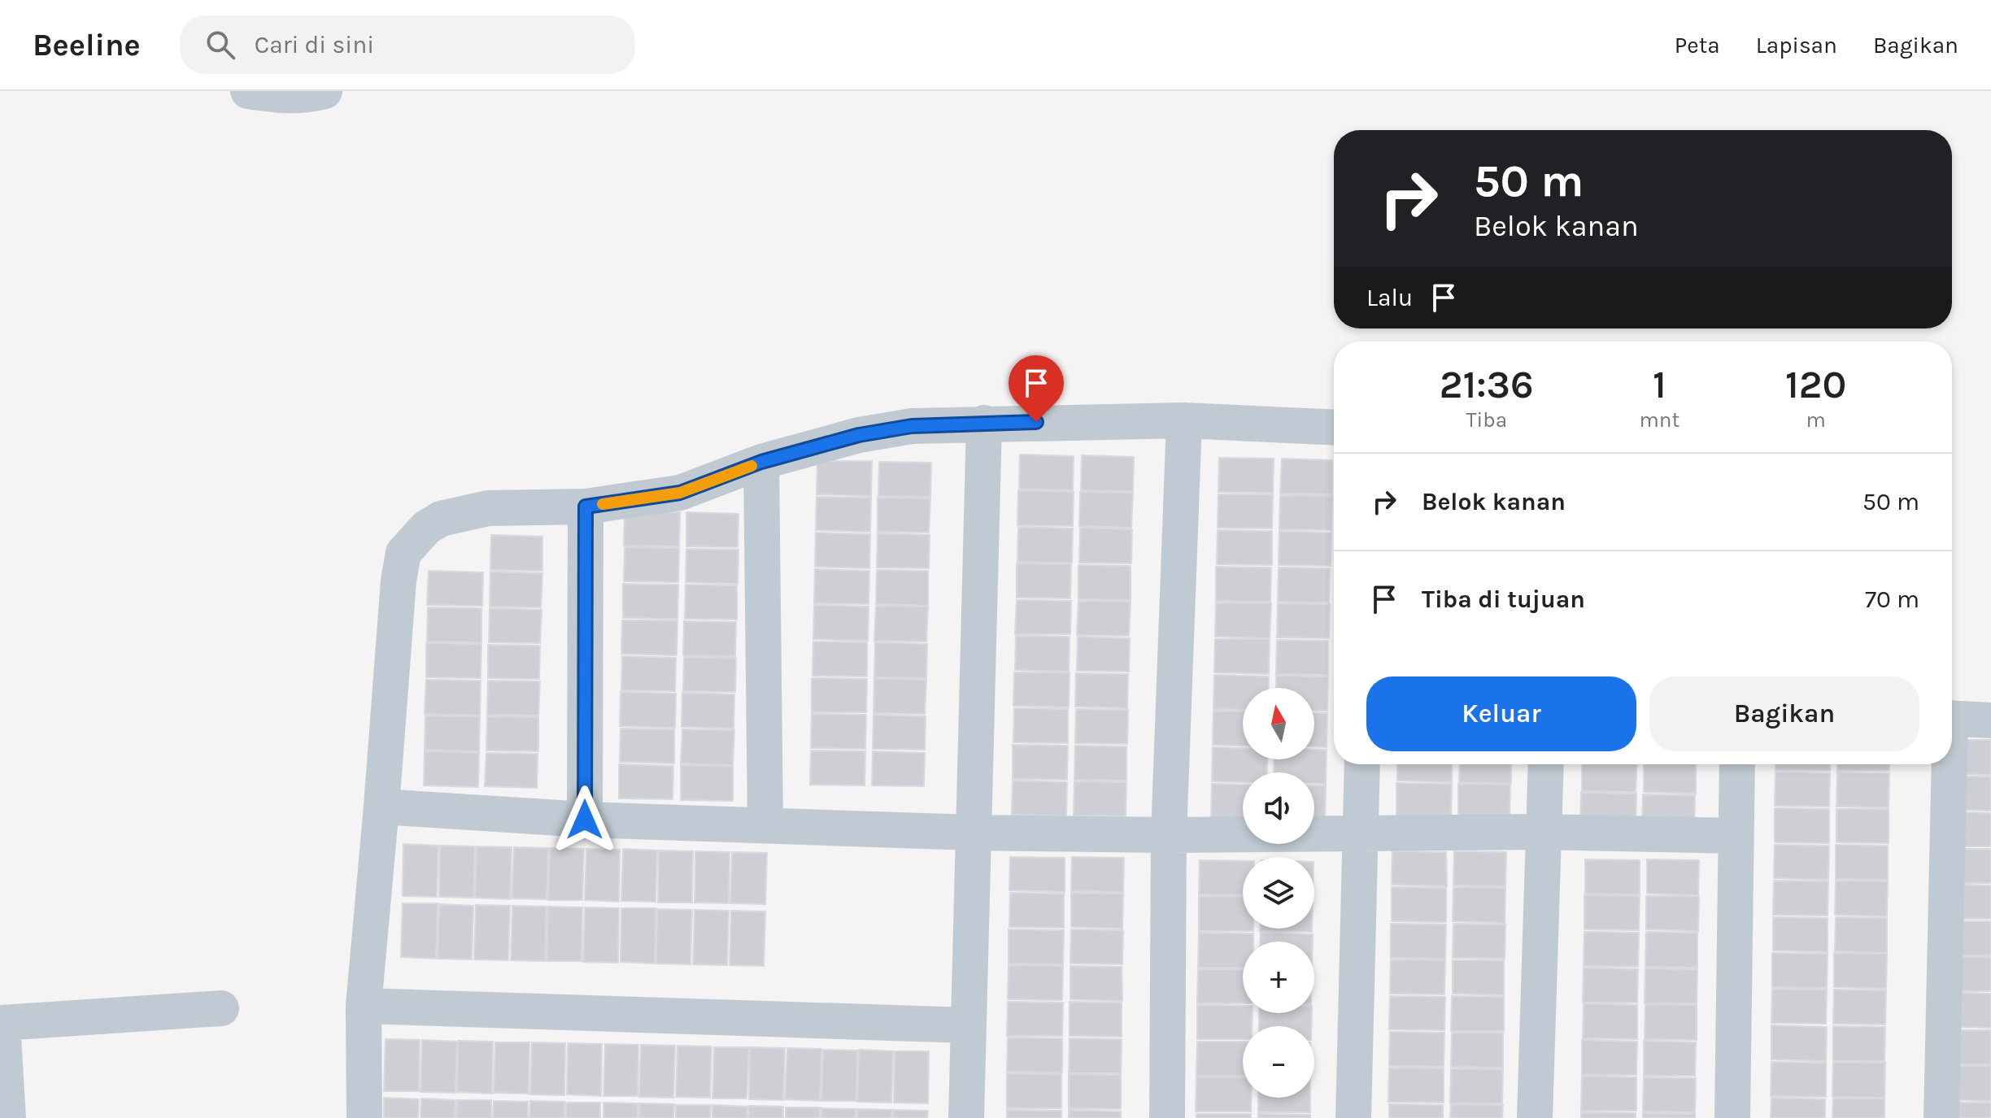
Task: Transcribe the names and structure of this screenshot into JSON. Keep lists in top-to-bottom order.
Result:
{
  "north": "top",
  "page": {
    "header": "Beeline",
    "search": "Cari di sini",
    "nav": ["Peta", "Lapisan", "Bagikan"],
    "turn": ["50 m", "Belok kanan"],
    "then": "Lalu",
    "eta": [
      "21:36",
      "Tiba",
      "1",
      "mnt",
      "120",
      "m"
    ],
    "list": [
      {
        "name": "Belok kanan",
        "value": "50 m"
      },
      {
        "name": "Tiba di tujuan",
        "value": "70 m"
      }
    ],
    "buttons": ["Keluar", "Bagikan"],
    "map_buttons": ["+", "−"]
  }
}
